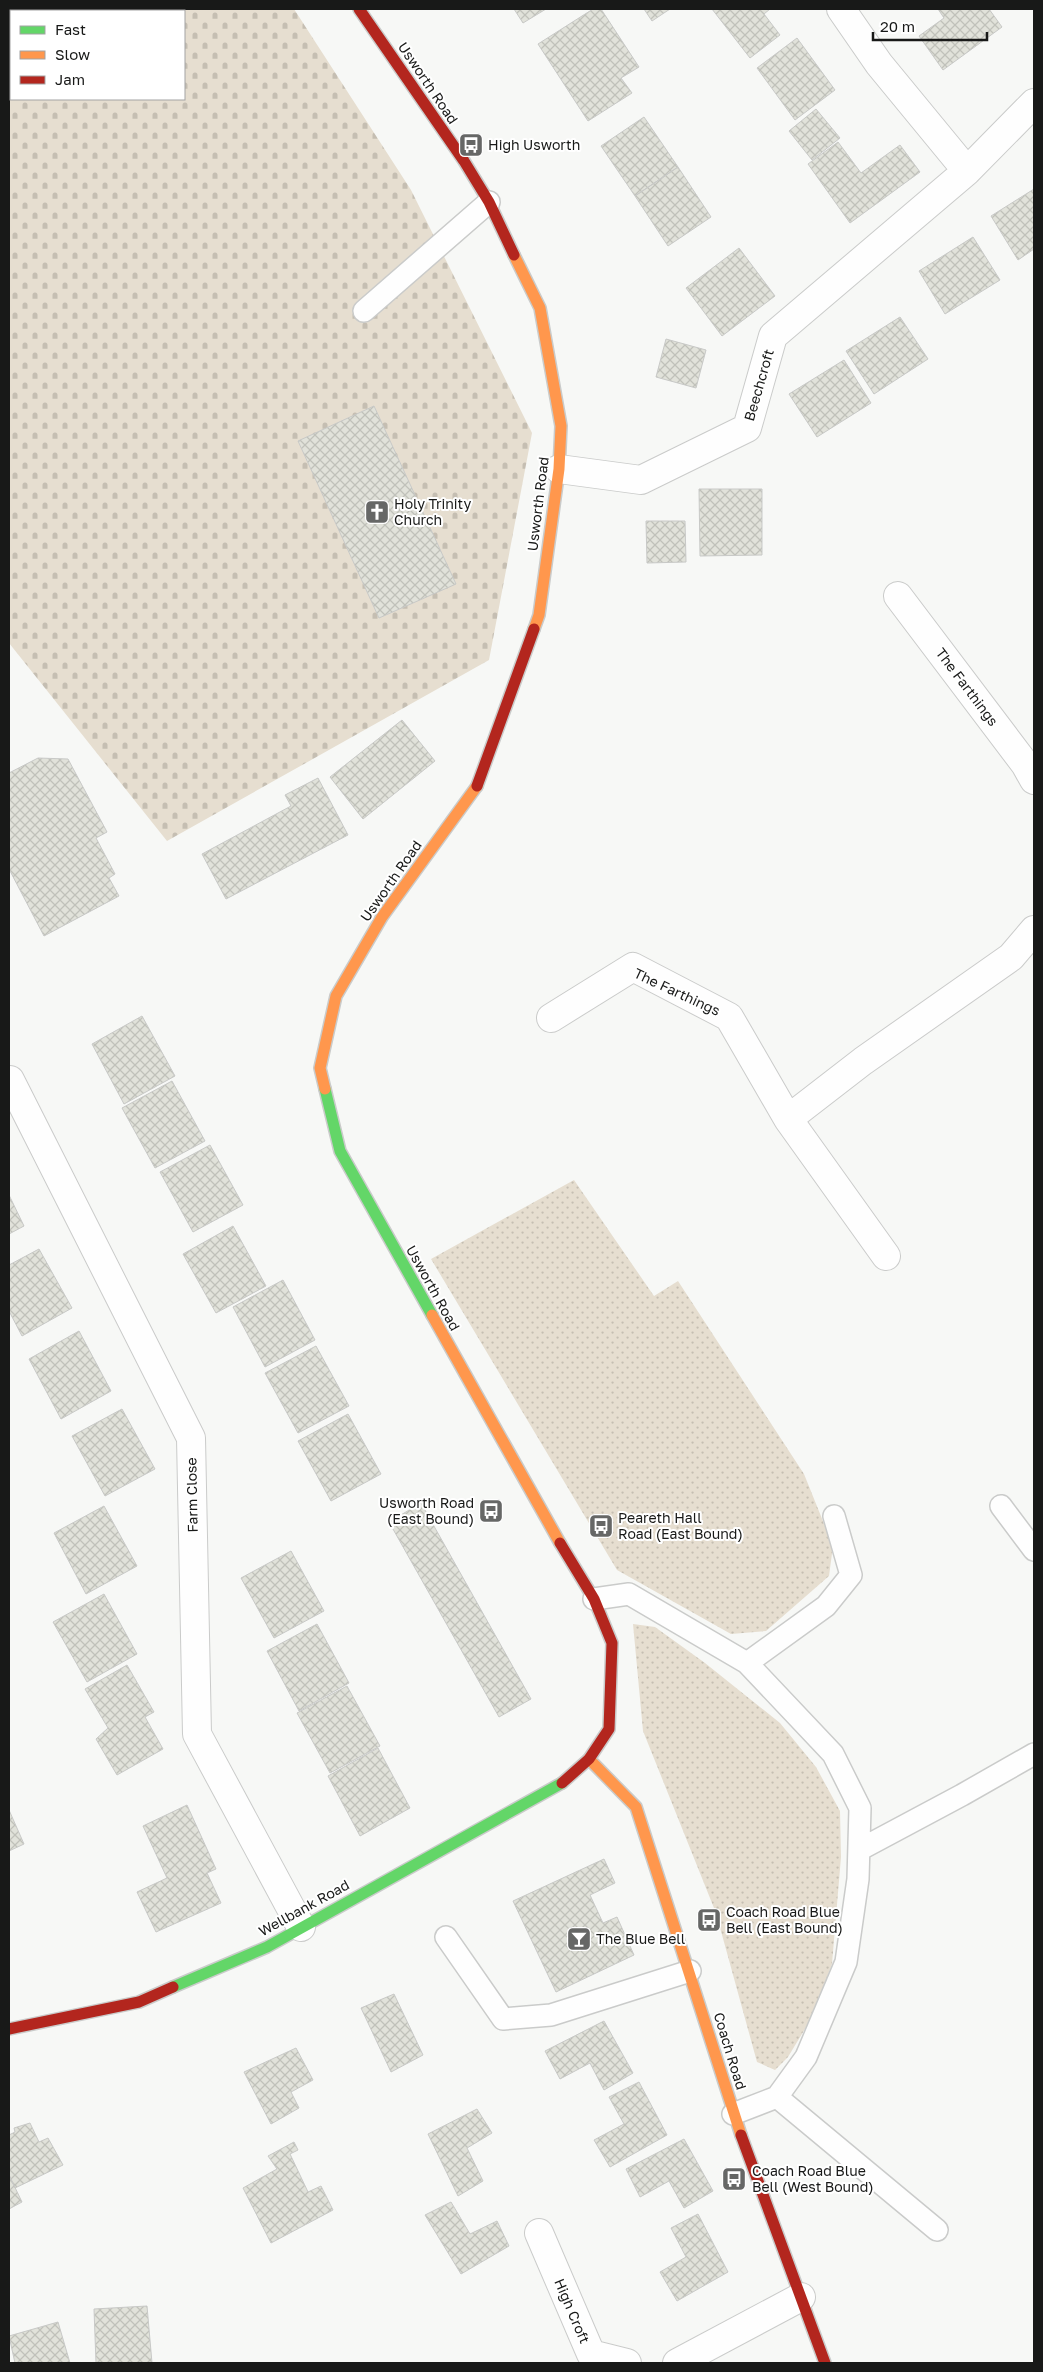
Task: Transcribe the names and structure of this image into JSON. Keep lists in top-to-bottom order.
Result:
{
  "streets": {
    "street": [
      "Usworth Road",
      "Beechcroft",
      "The Farthings",
      "Farm Close",
      "Wellbank Road",
      "Coach Road",
      "High Croft"
    ]
  },
  "crossings": [
    ["Usworth Road", "Beechcroft"],
    ["Usworth Road", "Wellbank Road"],
    ["Usworth Road", "Coach Road"],
    ["Farm Close", "Wellbank Road"],
    ["Wellbank Road", "Coach Road"]
  ],
  "places": {
    "bus stop": [
      "High Usworth",
      "Usworth Road (East Bound)",
      "Peareth Hall Road (East Bound)",
      "Coach Road Blue Bell (East Bound)",
      "Coach Road Blue Bell (West Bound)"
    ],
    "church": ["Holy Trinity Church"],
    "bar": ["The Blue Bell"]
  },
  "legend": ["Fast", "Slow", "Jam"],
  "scale_bar": "20 m"
}
